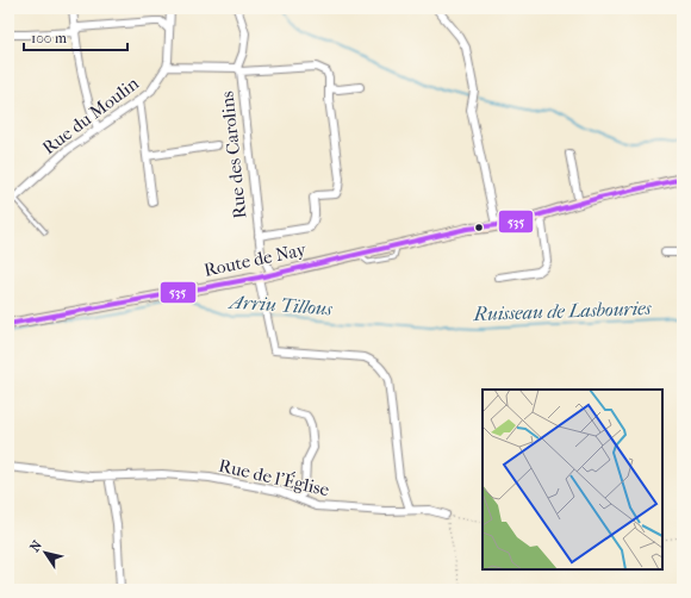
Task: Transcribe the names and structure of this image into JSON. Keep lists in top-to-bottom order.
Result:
{
  "streets": {
    "main road": ["Route de Nay"],
    "street": ["Rue du Moulin", "Rue des Carolins", "Rue de l'Église"]
  },
  "crossings": [
    ["Rue des Carolins", "Route de Nay"]
  ],
  "water": ["Arriu Tillous", "Ruisseau de Lasbouries"],
  "lines": ["transit line 535"],
  "scale_bar": "100 m",
  "north": "top left"
}
